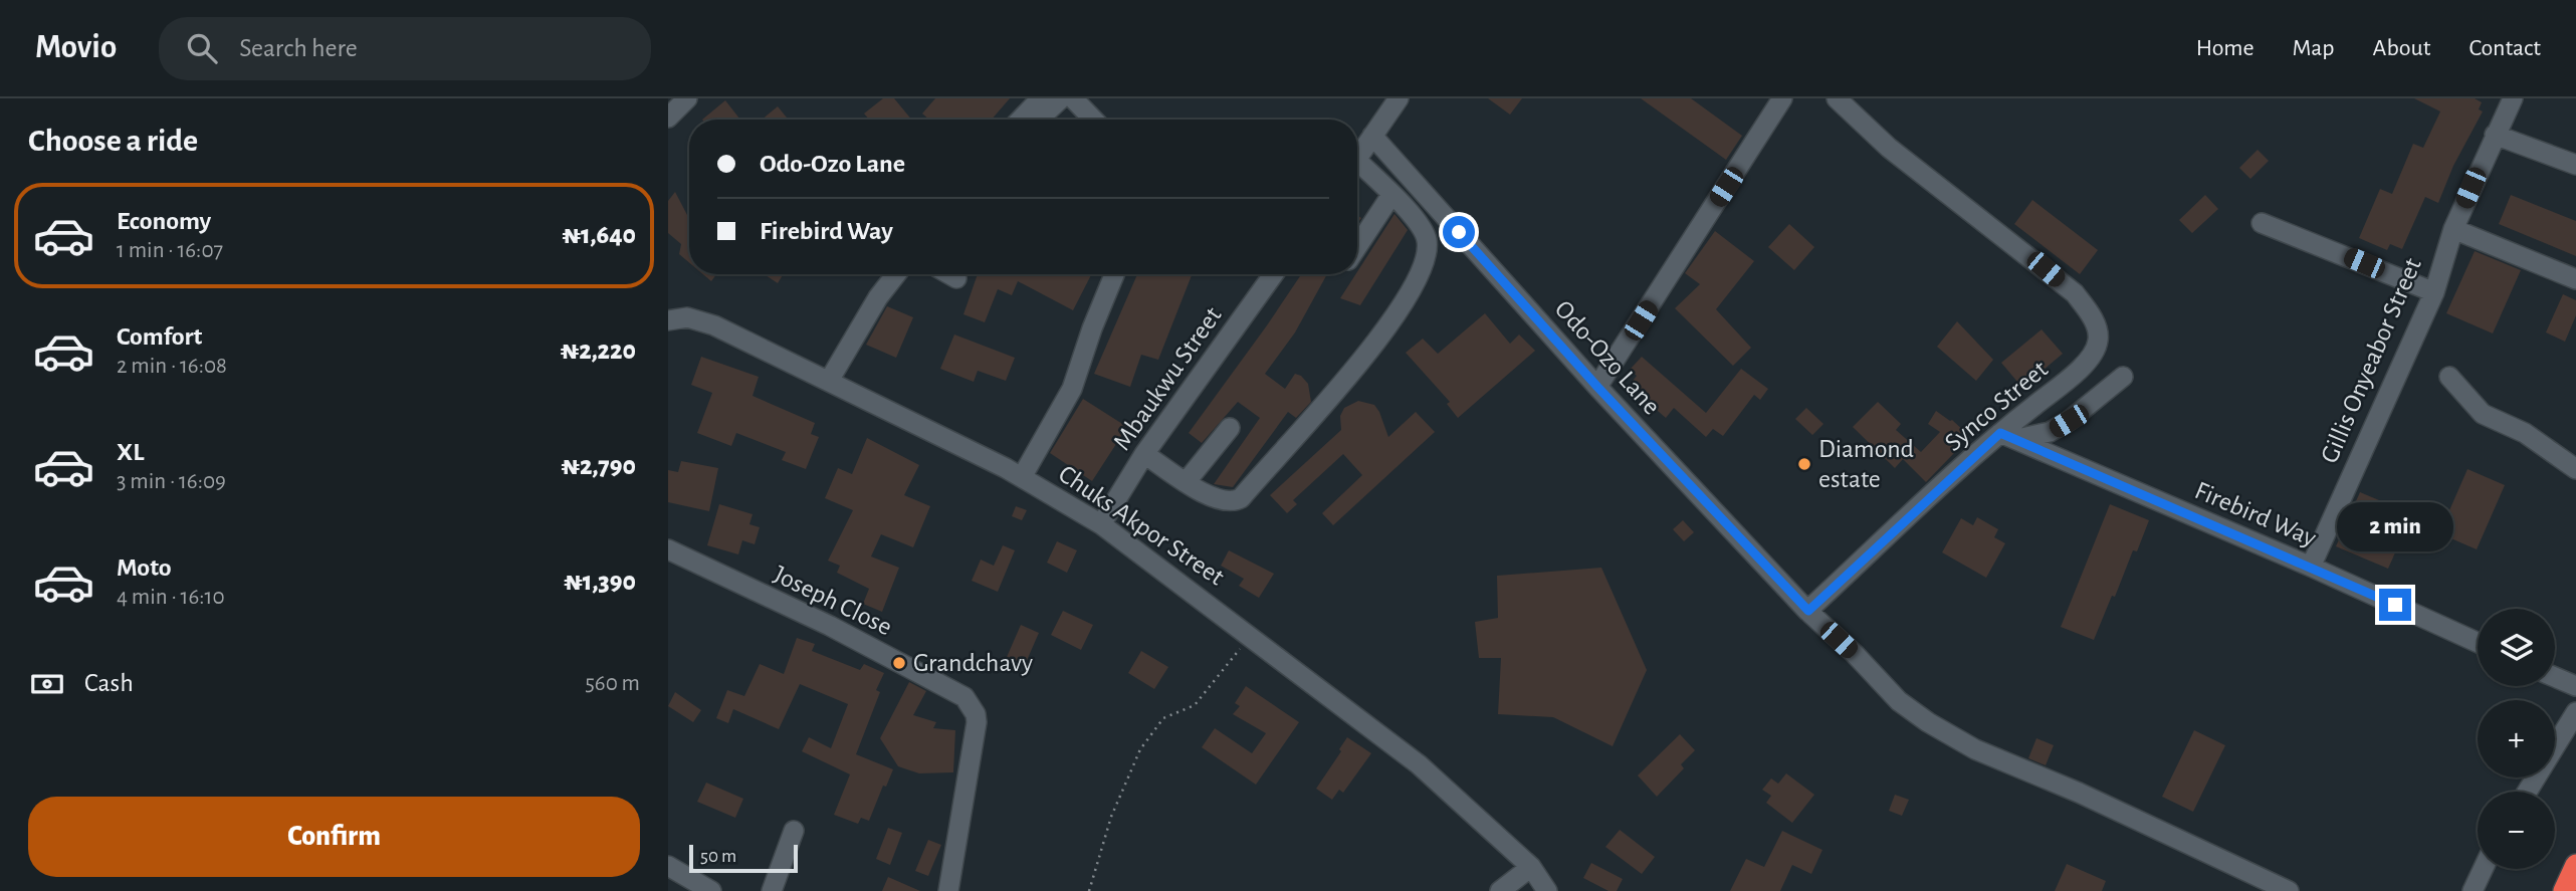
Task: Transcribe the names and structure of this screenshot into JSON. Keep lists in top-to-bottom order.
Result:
{
  "streets": {
    "street": [
      "Odo-Ozo Lane",
      "Gillis Onyeabor Street",
      "Mbaukwu Street",
      "Synco Street",
      "Firebird Way",
      "Chuks Akpor Street",
      "Joseph Close"
    ]
  },
  "crossings": [
    ["Odo-Ozo Lane", "Synco Street"],
    ["Gillis Onyeabor Street", "Firebird Way"],
    ["Mbaukwu Street", "Chuks Akpor Street"],
    ["Synco Street", "Firebird Way"]
  ],
  "places": ["Diamond estate", "Grandchavy"],
  "scale_bar": "50 m",
  "page": {
    "header": "Movio",
    "search": "Search here",
    "nav": [
      "Home",
      "Map",
      "About",
      "Contact"
    ],
    "heading": "Choose a ride",
    "banner": ["Odo-Ozo Lane", "Firebird Way"],
    "list": [
      {
        "name": "Economy",
        "note": "1 min · 16:07",
        "value": "₦1,640"
      },
      {
        "name": "Comfort",
        "note": "2 min · 16:08",
        "value": "₦2,220"
      },
      {
        "name": "XL",
        "note": "3 min · 16:09",
        "value": "₦2,790"
      },
      {
        "name": "Moto",
        "note": "4 min · 16:10",
        "value": "₦1,390"
      }
    ],
    "bubble": "2 min",
    "map_buttons": ["+", "−"],
    "pay": ["Cash", "560 m"],
    "buttons": "Confirm",
    "scale": "50 m"
  }
}
